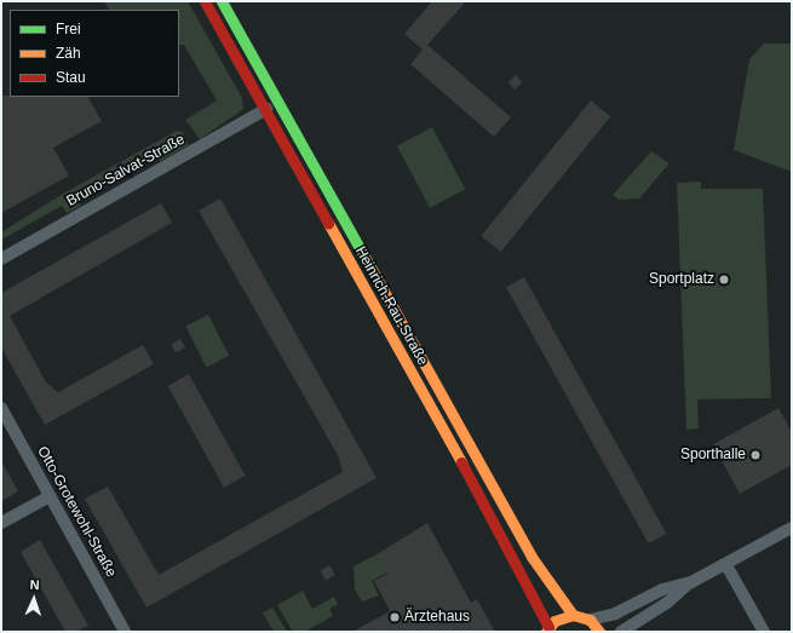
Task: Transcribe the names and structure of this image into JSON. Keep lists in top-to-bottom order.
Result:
{
  "streets": {
    "main road": ["Heinrich-Rau-Straße"],
    "street": ["Bruno-Salvat-Straße", "Otto-Grotewohl-Straße"]
  },
  "crossings": [
    ["Bruno-Salvat-Straße", "Heinrich-Rau-Straße"]
  ],
  "places": ["Sportplatz", "Sporthalle", "Ärztehaus"],
  "legend": ["Frei", "Zäh", "Stau"],
  "north": "top"
}
